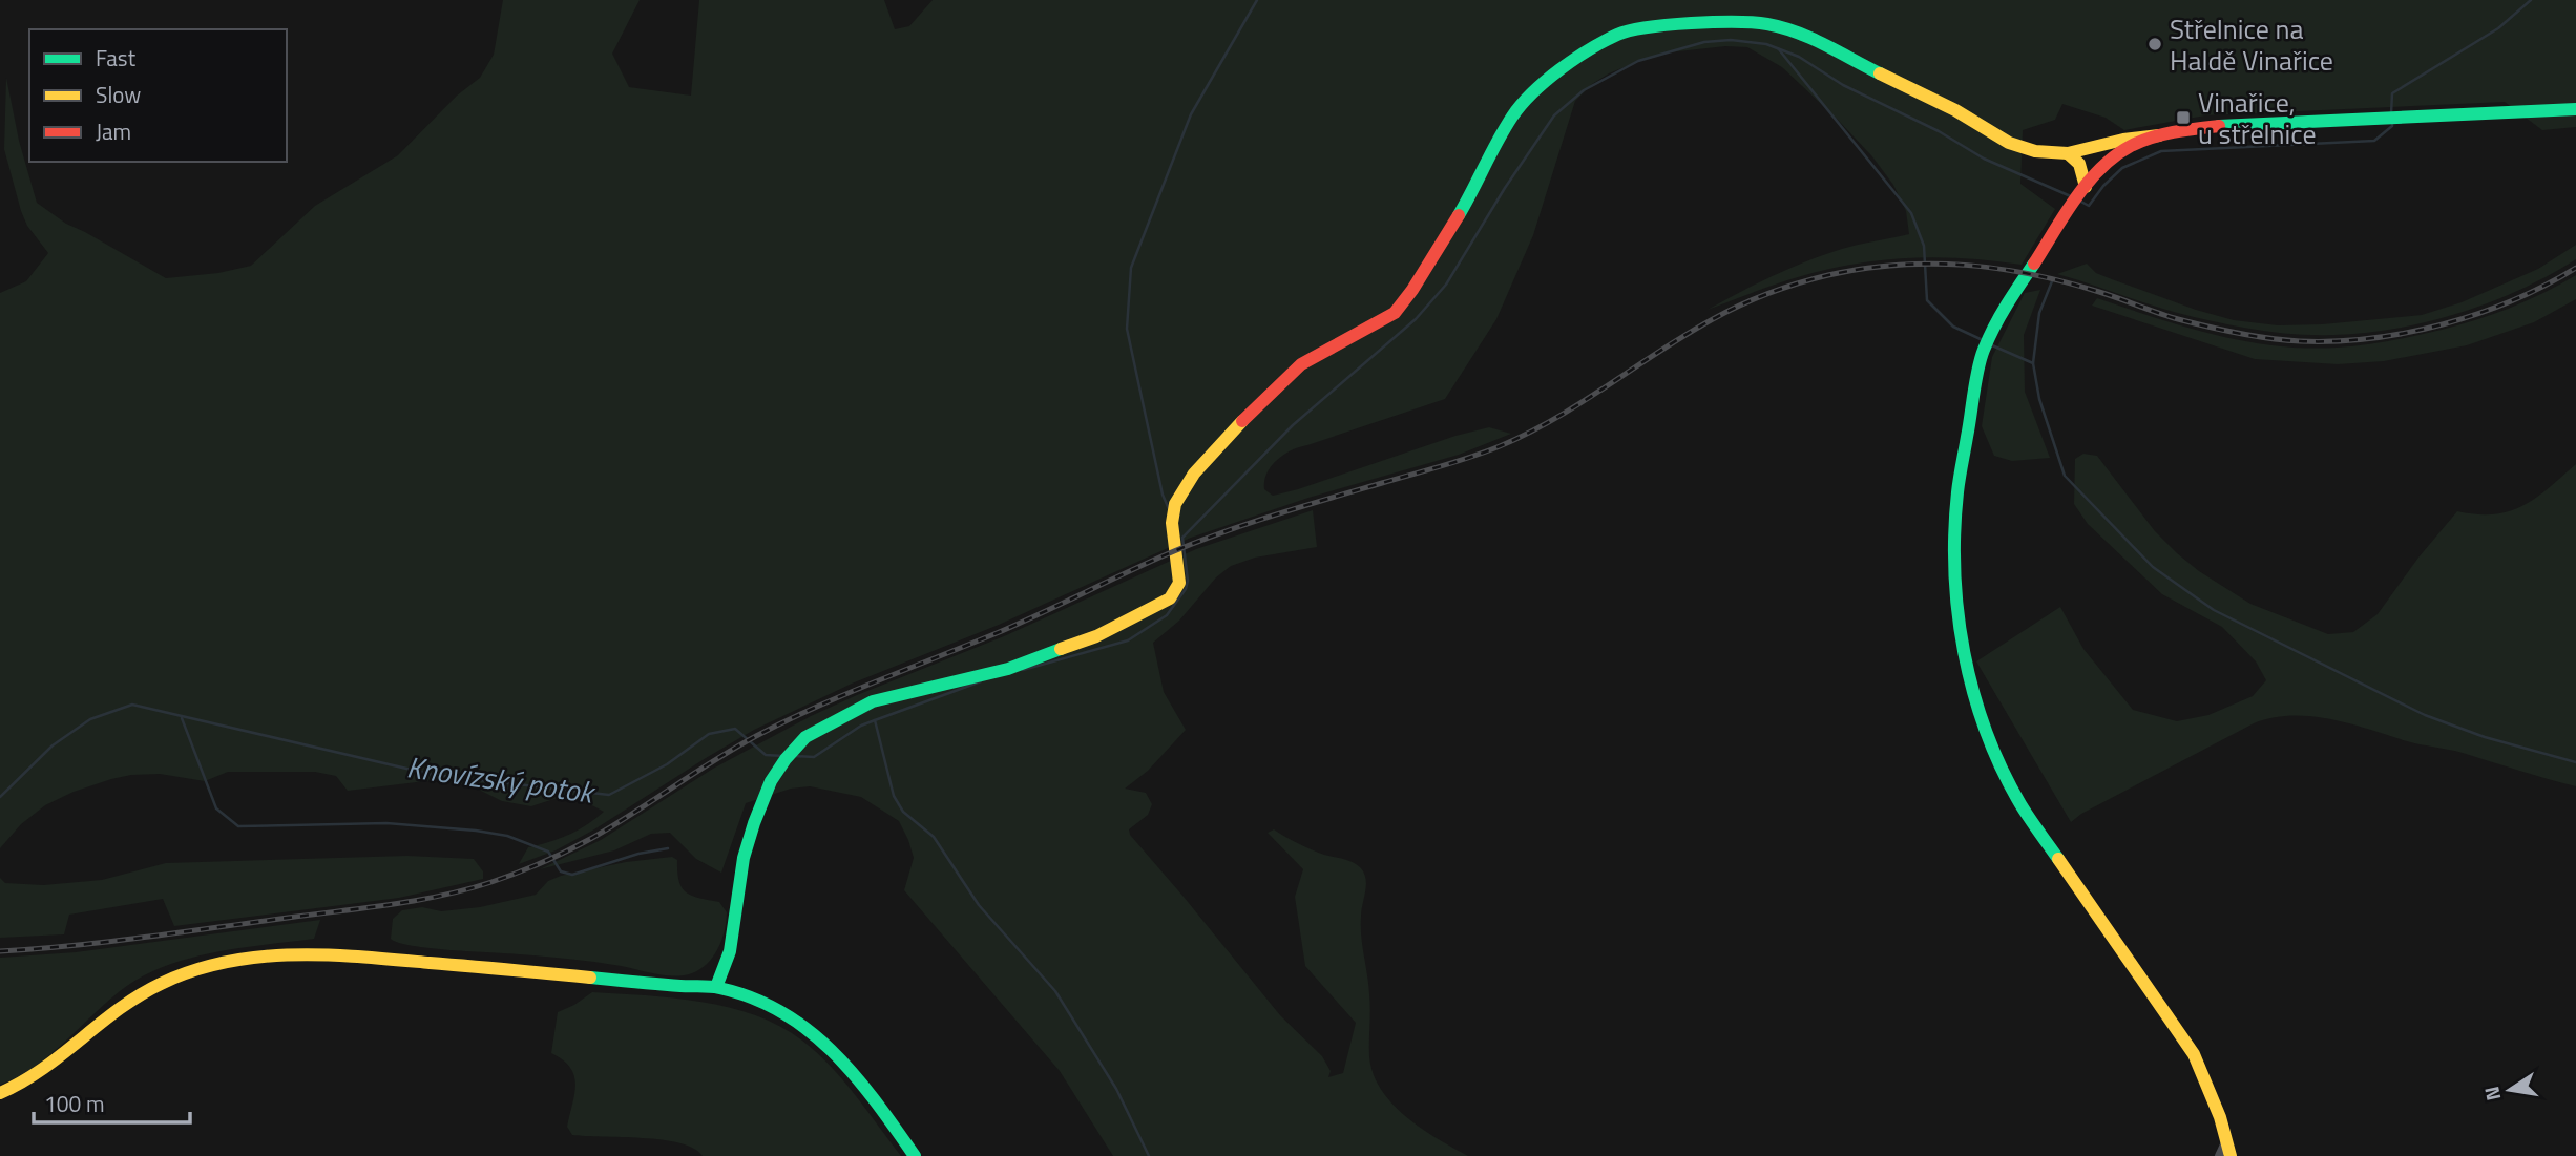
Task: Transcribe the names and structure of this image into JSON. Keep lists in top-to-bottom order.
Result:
{
  "water": ["Knovízský potok"],
  "places": {
    "other": ["Střelnice na Haldě Vinařice"],
    "transit": ["Vinařice, u střelnice"]
  },
  "legend": ["Fast", "Slow", "Jam"],
  "scale_bar": "100 m",
  "north": "left"
}
